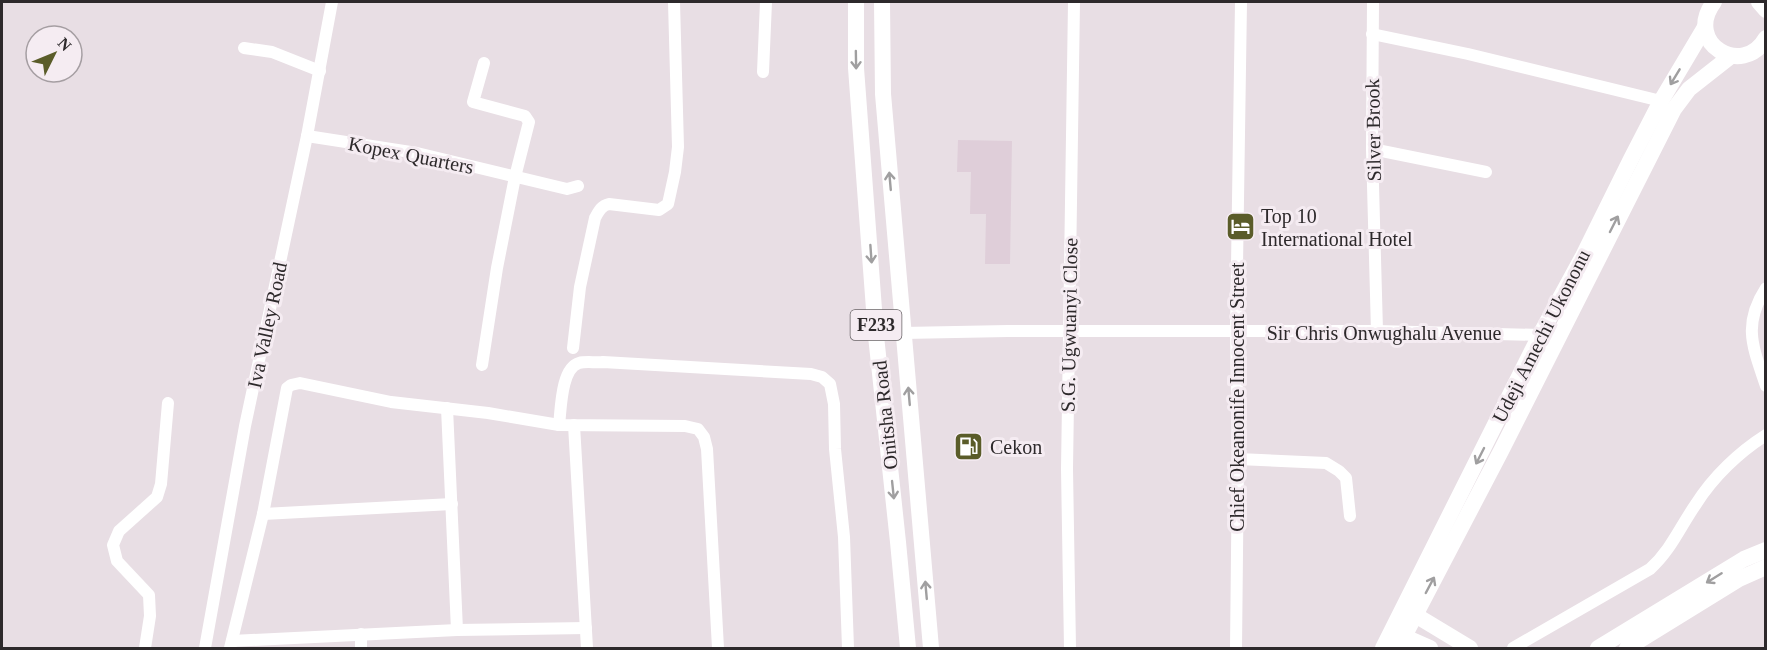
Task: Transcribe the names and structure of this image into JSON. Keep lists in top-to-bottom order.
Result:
{
  "streets": {
    "main road": ["F233", "Udeji Amechi Ukononu", "Onitsha Road"],
    "street": [
      "Silver Brook",
      "Kopex Quarters",
      "Iva Valley Road",
      "S.G. Ugwuanyi Close",
      "Sir Chris Onwughalu Avenue",
      "Chief Okeanonife Innocent Street"
    ]
  },
  "crossings": [
    ["Silver Brook", "Sir Chris Onwughalu Avenue"],
    ["Kopex Quarters", "Iva Valley Road"],
    ["S.G. Ugwuanyi Close", "Sir Chris Onwughalu Avenue"],
    ["Sir Chris Onwughalu Avenue", "Udeji Amechi Ukononu"],
    ["Sir Chris Onwughalu Avenue", "Chief Okeanonife Innocent Street"],
    ["Sir Chris Onwughalu Avenue", "Onitsha Road"]
  ],
  "places": {
    "hotel": ["Top 10 International Hotel"],
    "fuel station": ["Cekon"]
  },
  "north": "top right"
}
